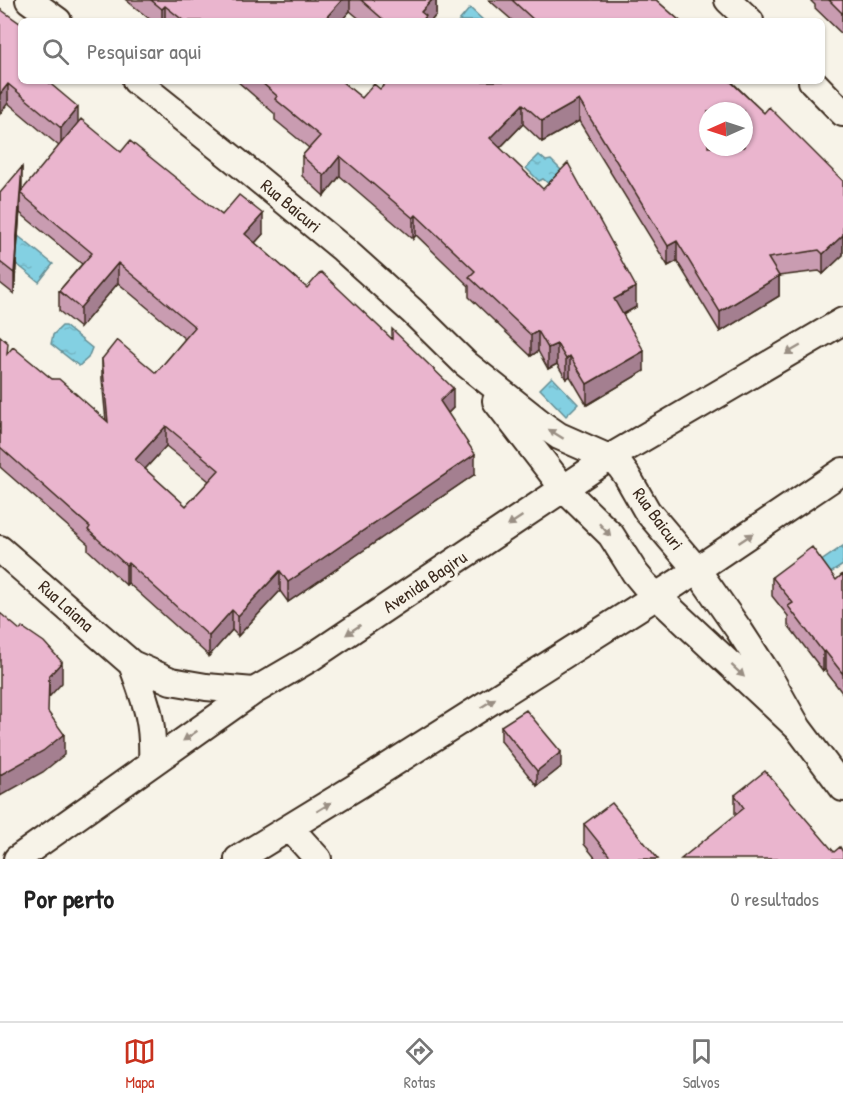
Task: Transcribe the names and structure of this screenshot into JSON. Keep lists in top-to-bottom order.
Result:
{
  "streets": {
    "street": ["Rua Baicuri", "Avenida Bagiru", "Rua Laiana"]
  },
  "crossings": [
    ["Rua Baicuri", "Avenida Bagiru"],
    ["Avenida Bagiru", "Rua Laiana"]
  ],
  "north": "left",
  "page": {
    "search": "Pesquisar aqui",
    "heading": ["Por perto", "0 resultados"],
    "nav": ["Mapa", "Rotas", "Salvos"]
  }
}
